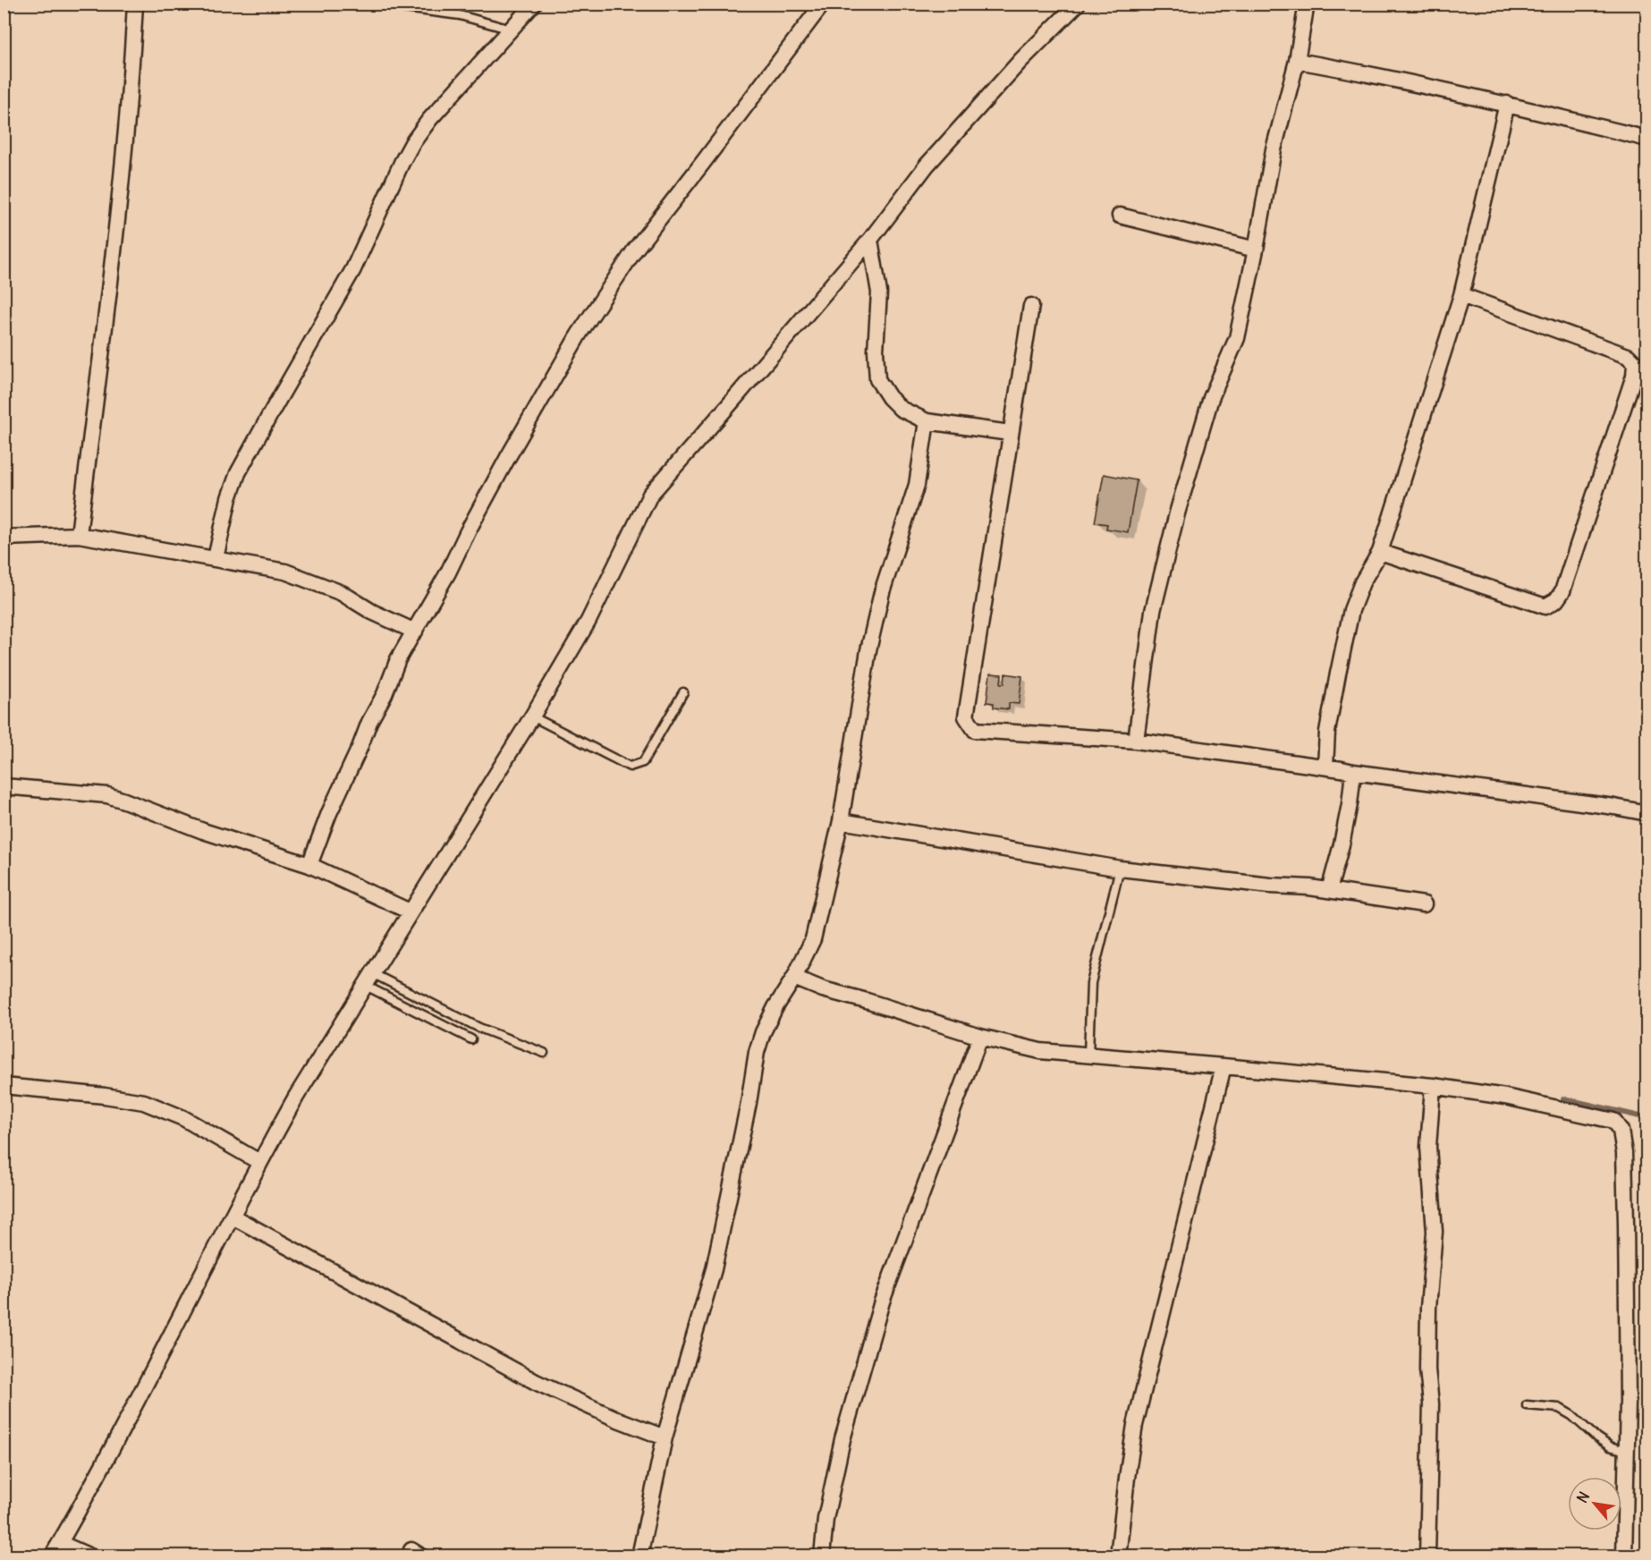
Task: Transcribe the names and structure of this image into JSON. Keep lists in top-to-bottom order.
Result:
{
  "north": "top left"
}
